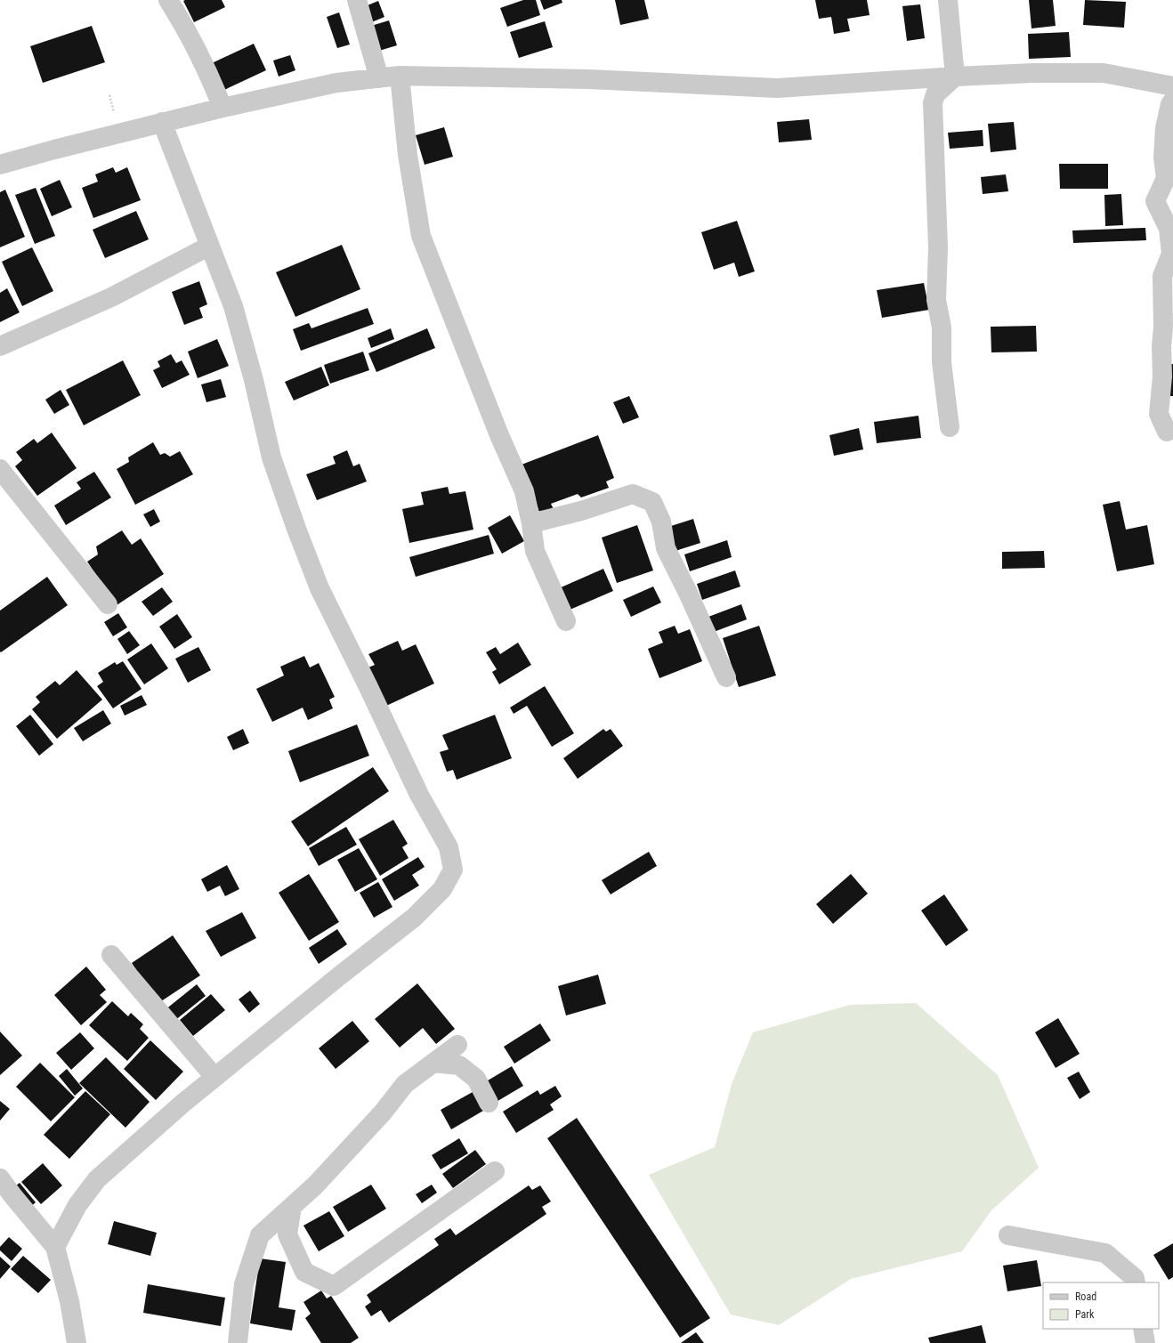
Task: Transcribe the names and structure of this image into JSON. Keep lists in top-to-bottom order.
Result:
{
  "legend": ["Road", "Park"]
}
